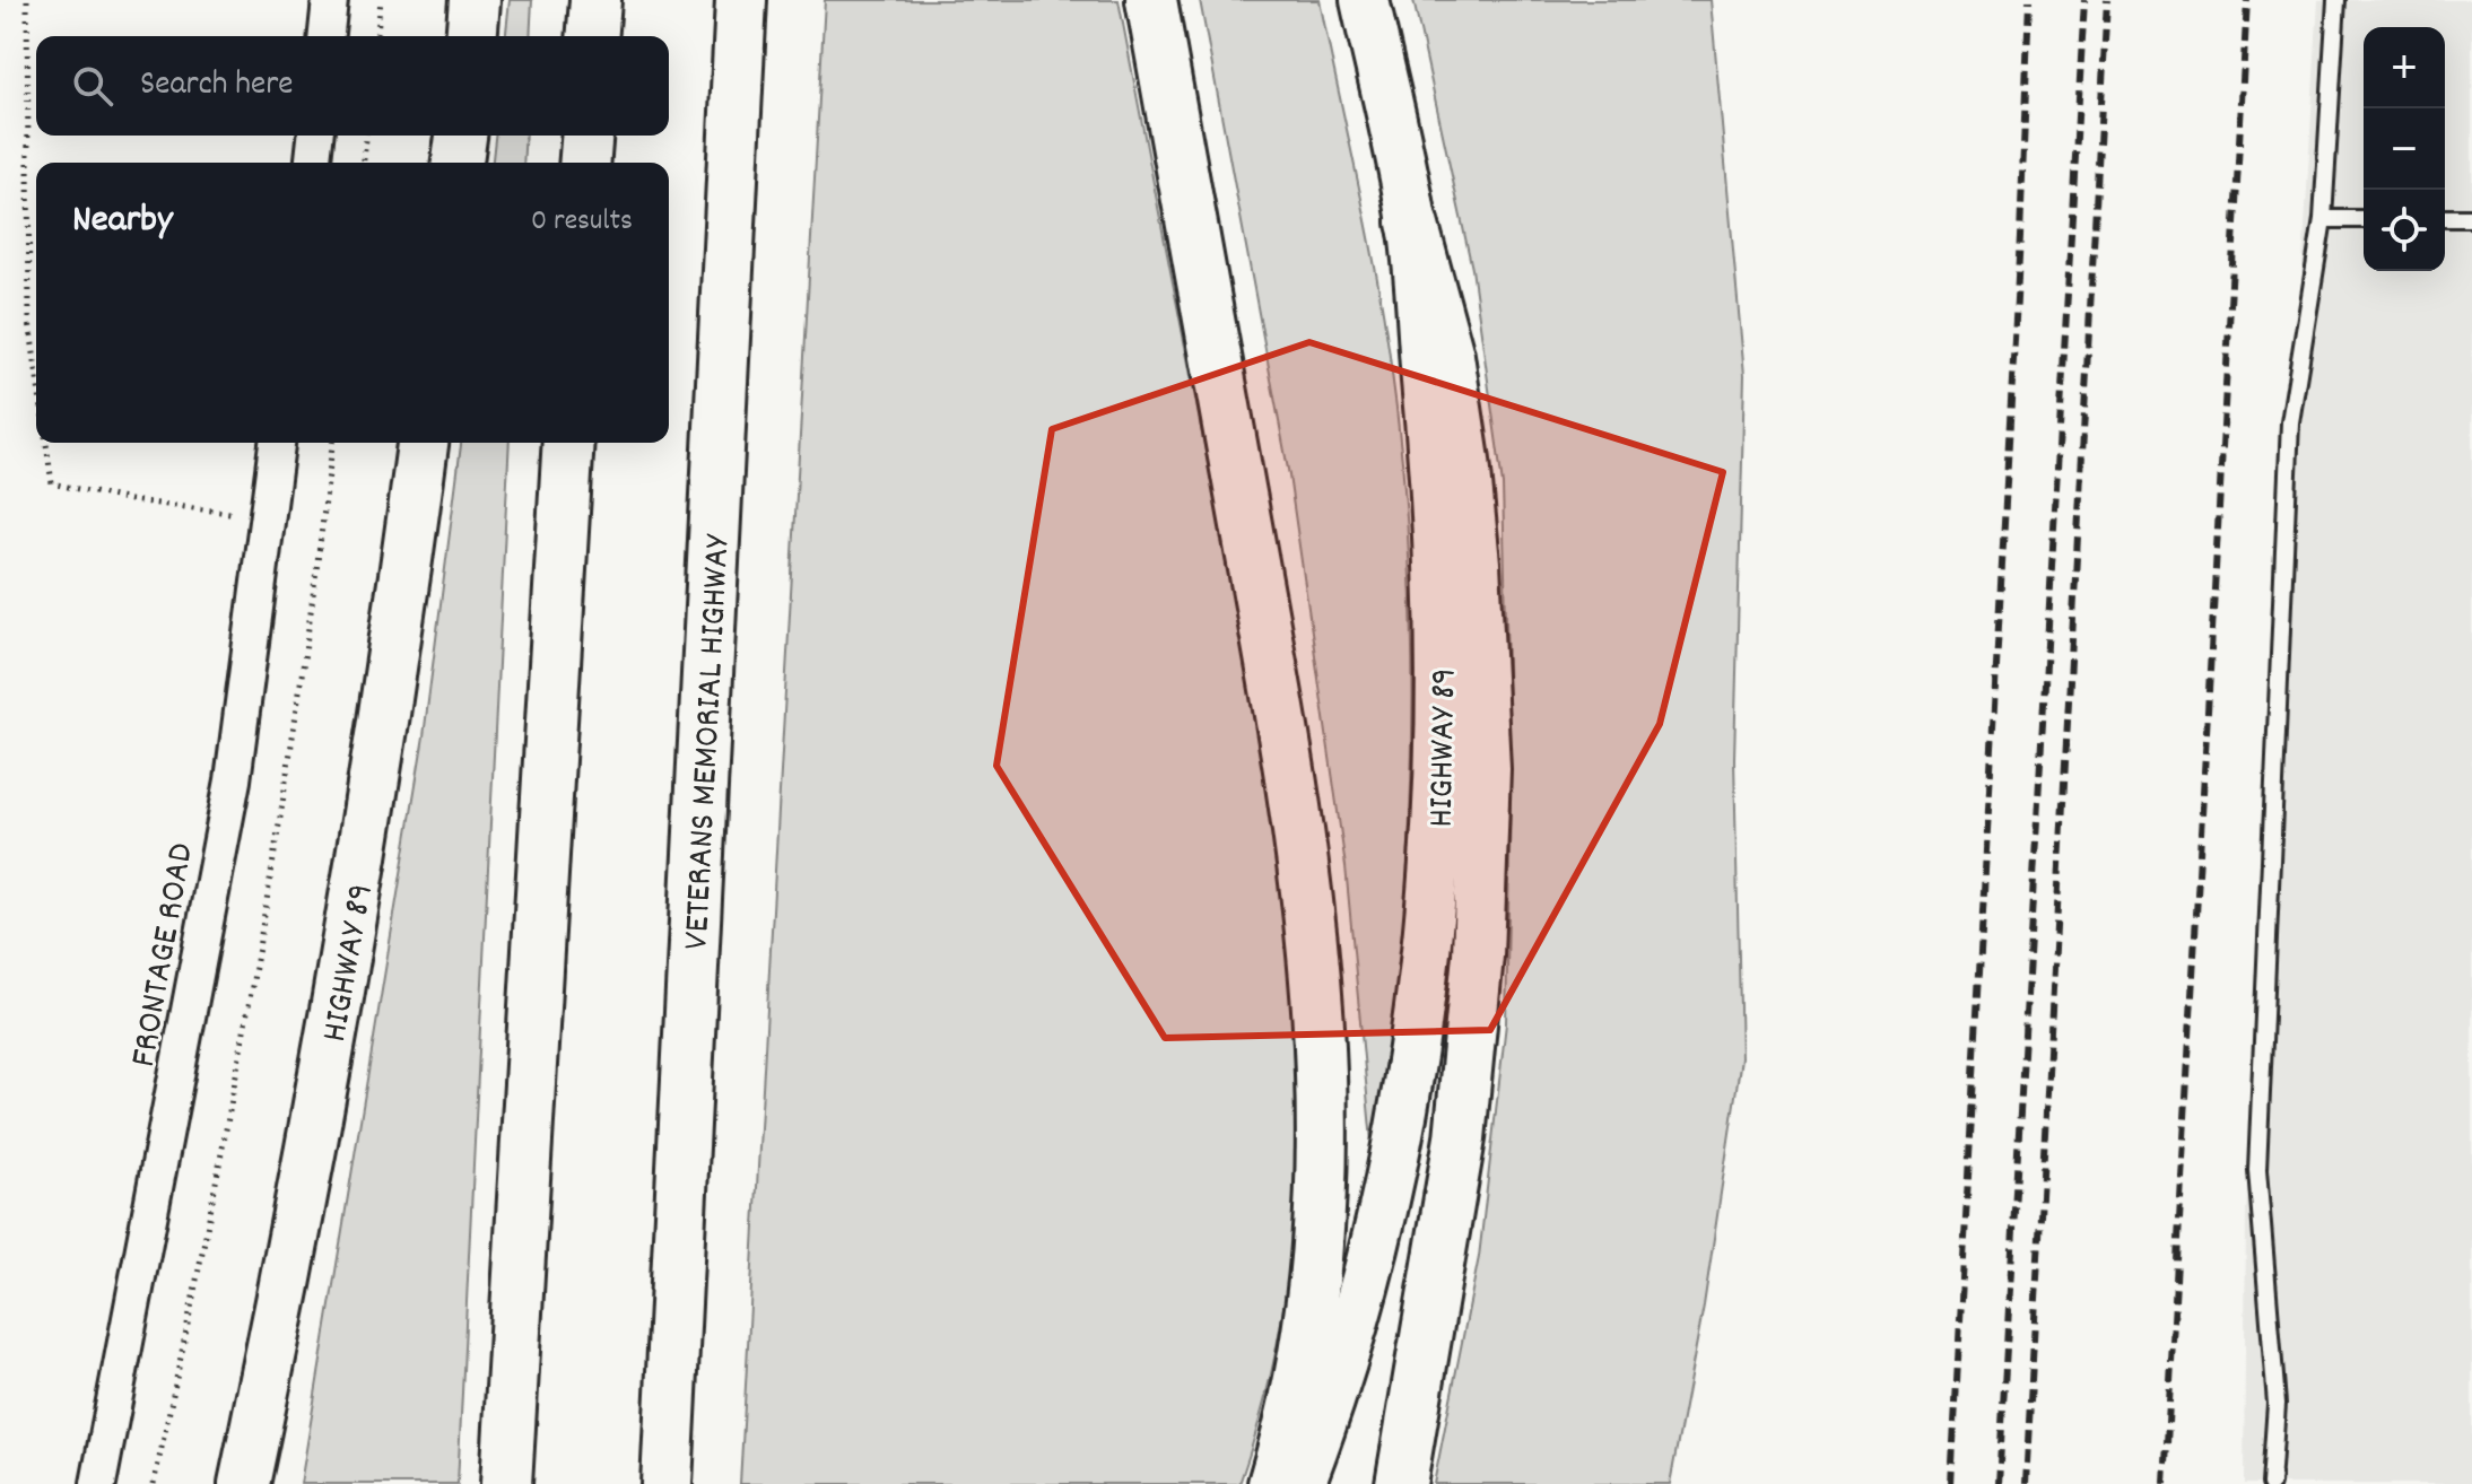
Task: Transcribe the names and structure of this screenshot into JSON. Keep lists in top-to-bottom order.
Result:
{
  "streets": {
    "main road": ["VETERANS MEMORIAL HIGHWAY", "HIGHWAY 89"],
    "street": ["FRONTAGE ROAD"]
  },
  "page": {
    "map_buttons": ["+", "−"],
    "search": "Search here",
    "heading": ["Nearby", "0 results"]
  }
}
